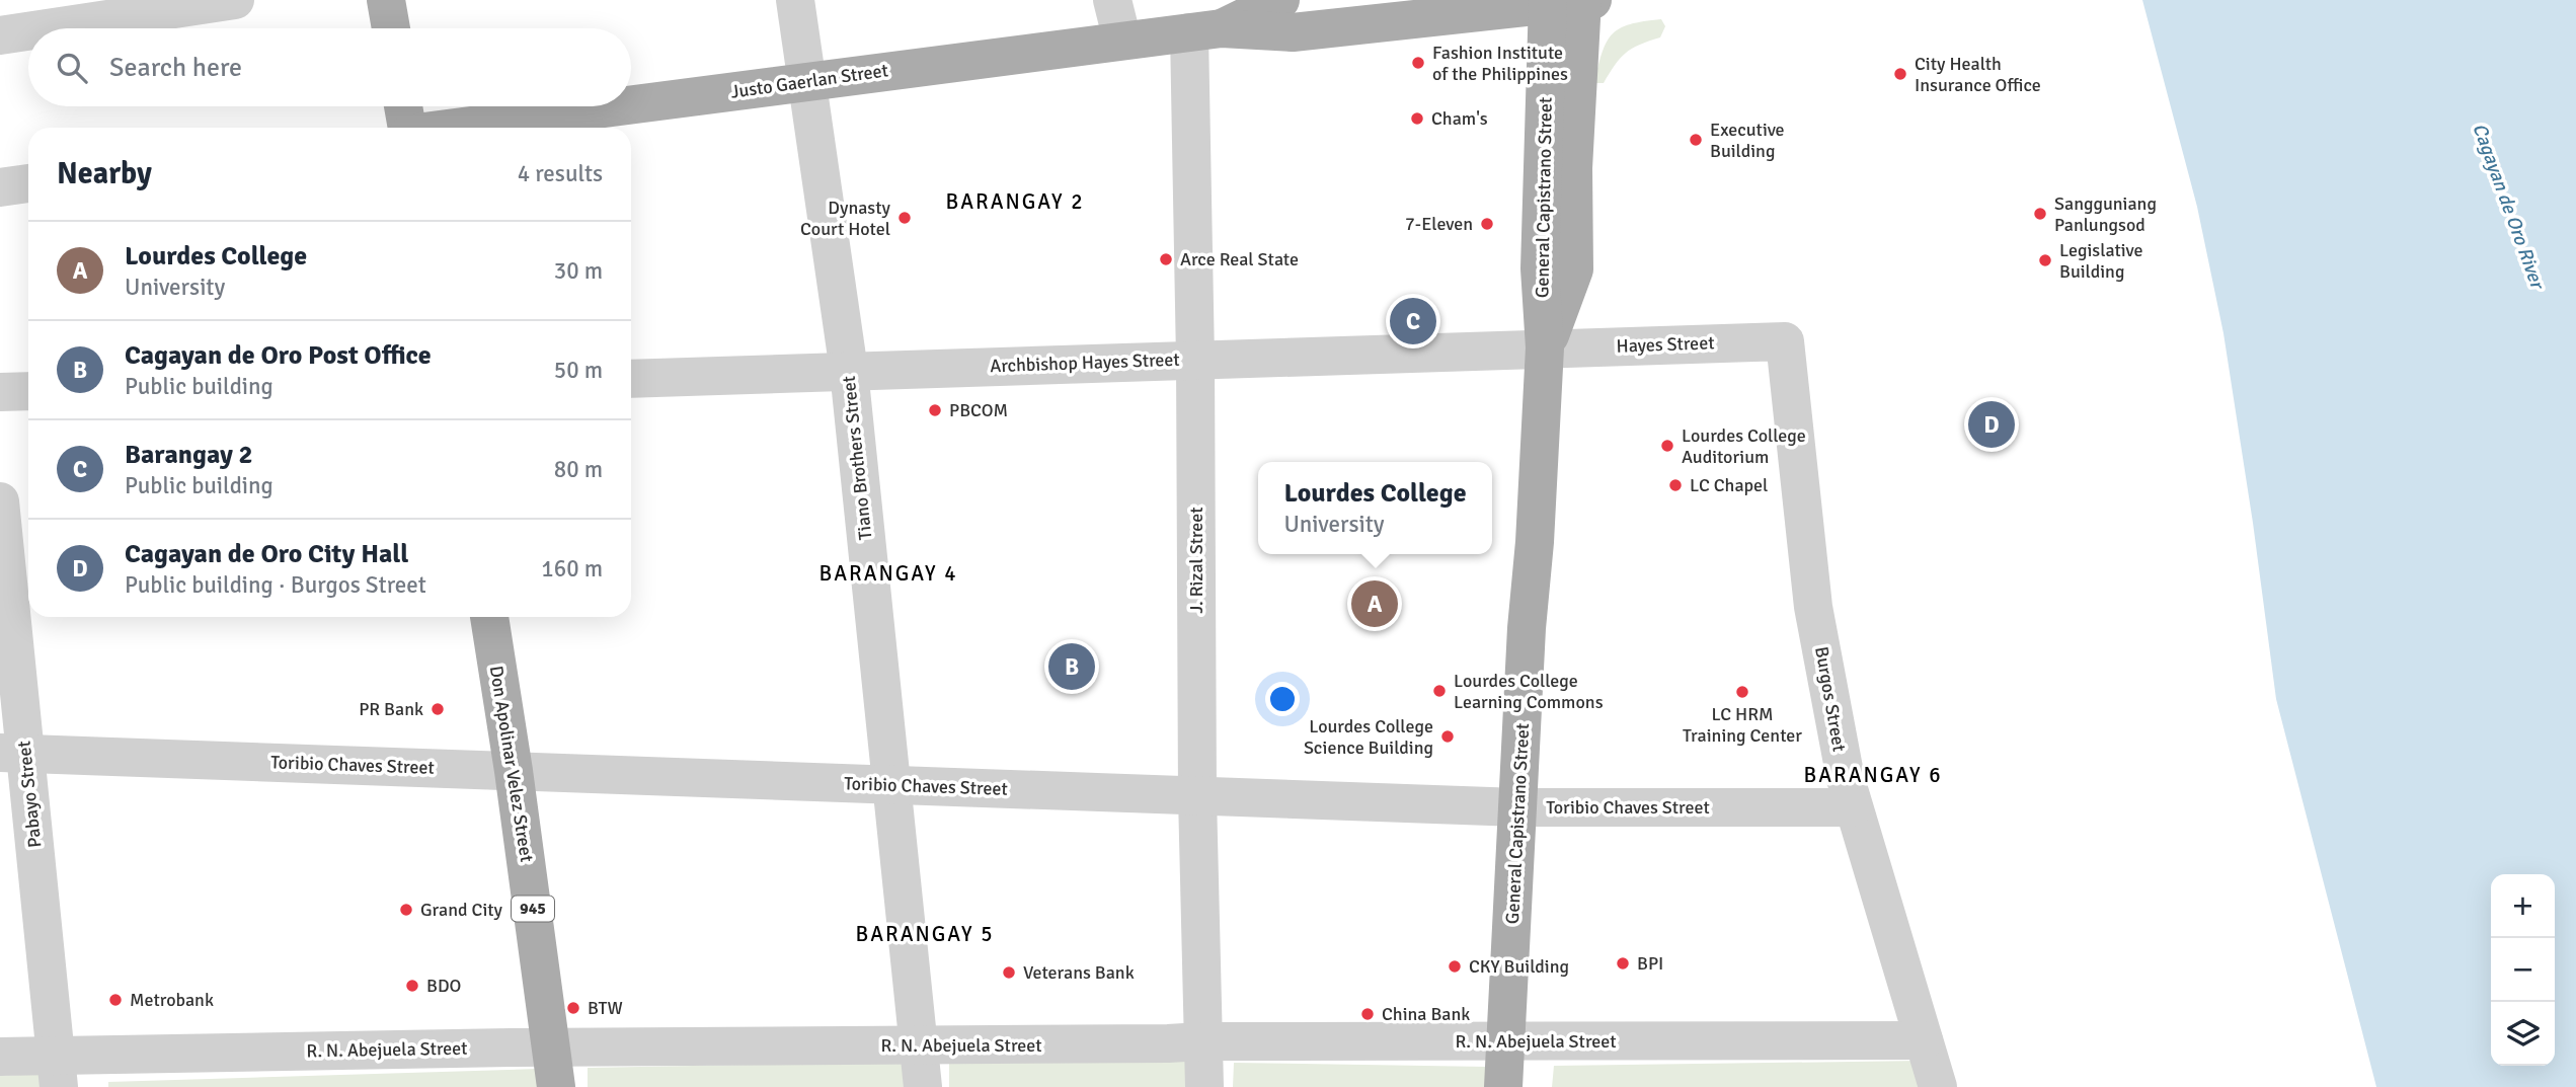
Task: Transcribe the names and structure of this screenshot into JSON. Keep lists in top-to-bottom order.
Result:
{
  "streets": {
    "main road": [
      "Justo Gaerlan Street",
      "General Capistrano Street",
      "Don Apolinar Velez Street",
      "945"
    ],
    "street": [
      "Hayes Street",
      "Archbishop Hayes Street",
      "Tiano Brothers Street",
      "J. Rizal Street",
      "Burgos Street",
      "Toribio Chaves Street",
      "Pabayo Street",
      "R. N. Abejuela Street"
    ]
  },
  "crossings": [
    ["Justo Gaerlan Street", "General Capistrano Street"],
    ["Justo Gaerlan Street", "Tiano Brothers Street"],
    ["Justo Gaerlan Street", "J. Rizal Street"],
    ["General Capistrano Street", "Hayes Street"],
    ["General Capistrano Street", "Archbishop Hayes Street"],
    ["General Capistrano Street", "Toribio Chaves Street"],
    ["General Capistrano Street", "R. N. Abejuela Street"],
    ["Hayes Street", "Archbishop Hayes Street"],
    ["Hayes Street", "Burgos Street"],
    ["Archbishop Hayes Street", "Tiano Brothers Street"],
    ["Archbishop Hayes Street", "J. Rizal Street"],
    ["Tiano Brothers Street", "Toribio Chaves Street"],
    ["Tiano Brothers Street", "R. N. Abejuela Street"],
    ["J. Rizal Street", "Toribio Chaves Street"],
    ["J. Rizal Street", "R. N. Abejuela Street"],
    ["Burgos Street", "Toribio Chaves Street"],
    ["Burgos Street", "R. N. Abejuela Street"],
    ["Don Apolinar Velez Street", "Toribio Chaves Street"],
    ["Don Apolinar Velez Street", "R. N. Abejuela Street"],
    ["Toribio Chaves Street", "Pabayo Street"],
    ["Pabayo Street", "R. N. Abejuela Street"]
  ],
  "districts": [
    "BARANGAY 2",
    "BARANGAY 4",
    "BARANGAY 6",
    "BARANGAY 5"
  ],
  "water": ["Cagayan de Oro River"],
  "places": [
    "Fashion Institute of the Philippines",
    "City Health Insurance Office",
    "Cham's",
    "Executive Building",
    "Sangguniang Panlungsod",
    "Dynasty Court Hotel",
    "7-Eleven",
    "Arce Real State",
    "Legislative Building",
    "PBCOM",
    "Lourdes College Auditorium",
    "LC Chapel",
    "Lourdes College Learning Commons",
    "LC HRM Training Center",
    "PR Bank",
    "Lourdes College Science Building",
    "Grand City",
    "BPI",
    "CKY Building",
    "Veterans Bank",
    "BDO",
    "Metrobank",
    "BTW",
    "China Bank"
  ],
  "page": {
    "search": "Search here",
    "heading": ["Nearby", "4 results"],
    "list": [
      {
        "mark": "A",
        "name": "Lourdes College",
        "note": "University",
        "value": "30 m"
      },
      {
        "mark": "B",
        "name": "Cagayan de Oro Post Office",
        "note": "Public building",
        "value": "50 m"
      },
      {
        "mark": "C",
        "name": "Barangay 2",
        "note": "Public building",
        "value": "80 m"
      },
      {
        "mark": "D",
        "name": "Cagayan de Oro City Hall",
        "note": "Public building · Burgos Street",
        "value": "160 m"
      }
    ],
    "pins": [
      "C",
      "D",
      "A",
      "B"
    ],
    "popup": ["Lourdes College", "University"],
    "map_buttons": ["+", "−"]
  }
}
